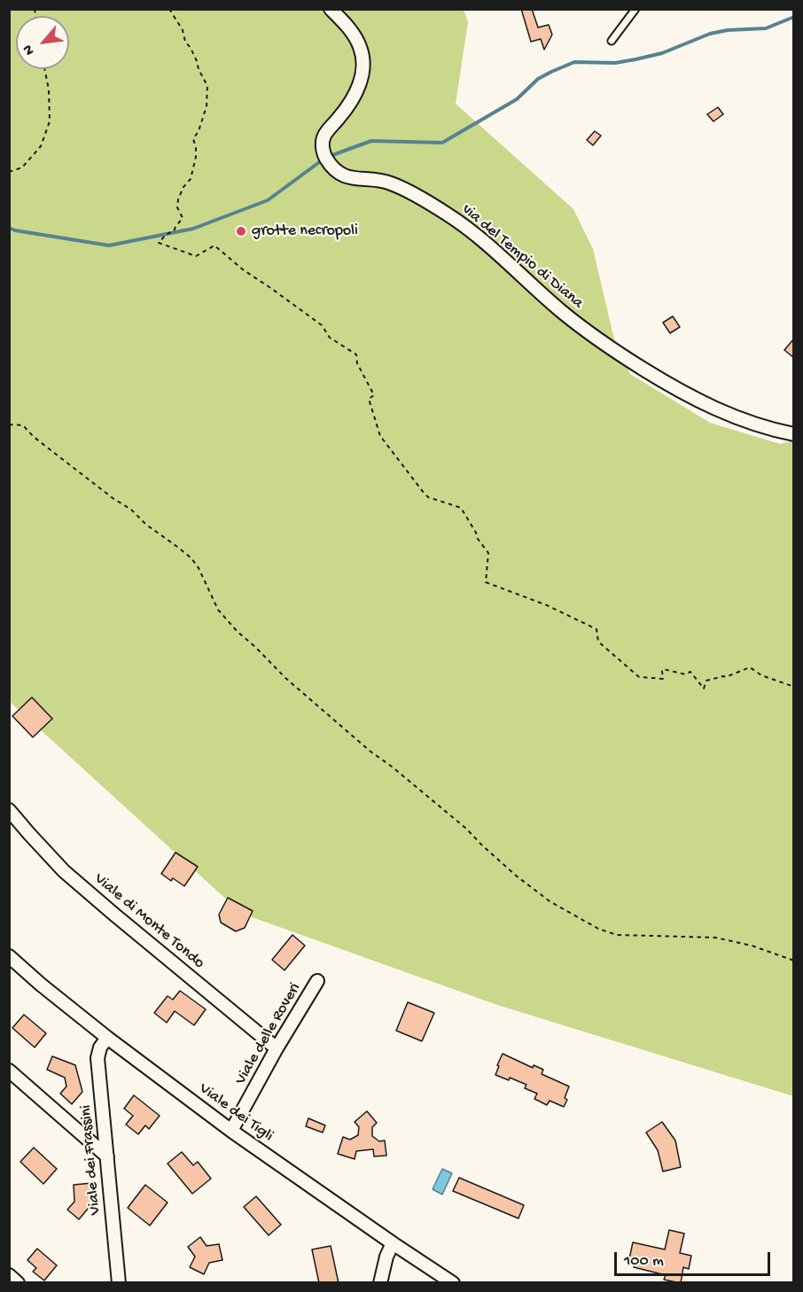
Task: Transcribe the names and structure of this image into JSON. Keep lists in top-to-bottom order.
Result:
{
  "streets": {
    "street": [
      "via del Tempio di Diana",
      "Viale di Monte Tondo",
      "Viale delle Roveri",
      "Viale dei Tigli",
      "Viale dei Frassini"
    ]
  },
  "crossings": [
    ["Viale di Monte Tondo", "Viale delle Roveri"],
    ["Viale delle Roveri", "Viale dei Tigli"],
    ["Viale dei Tigli", "Viale dei Frassini"]
  ],
  "places": ["grotte necropoli"],
  "scale_bar": "100 m",
  "north": "bottom left"
}
